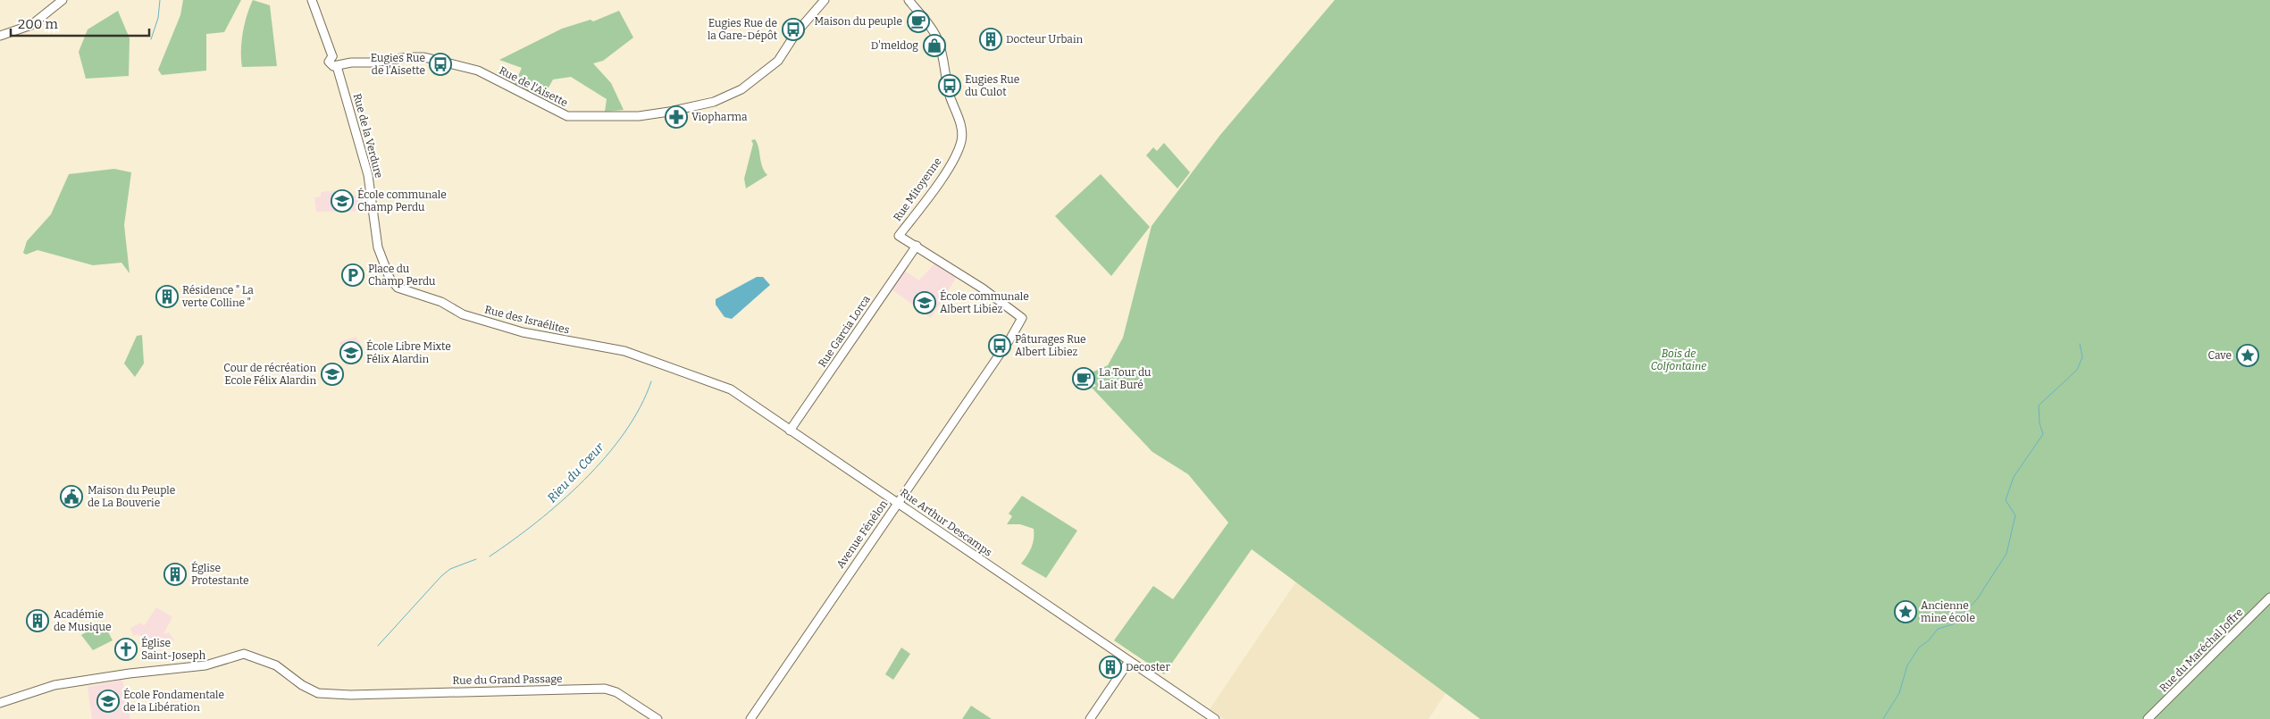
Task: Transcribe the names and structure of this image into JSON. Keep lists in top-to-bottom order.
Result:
{
  "streets": {
    "street": [
      "Rue de l'Aisette",
      "Rue de la Verdure",
      "Rue Mitoyenne",
      "Rue des Israélites",
      "Rue Garcia Lorca",
      "Rue Arthur Descamps",
      "Avenue Fénélon",
      "Rue du Maréchal Joffre",
      "Rue du Grand Passage"
    ]
  },
  "crossings": [
    ["Rue de l'Aisette", "Rue de la Verdure"],
    ["Rue de la Verdure", "Rue des Israélites"],
    ["Rue Mitoyenne", "Rue Garcia Lorca"],
    ["Rue Mitoyenne", "Avenue Fénélon"],
    ["Rue des Israélites", "Rue Arthur Descamps"],
    ["Rue Garcia Lorca", "Rue Arthur Descamps"],
    ["Rue Garcia Lorca", "Avenue Fénélon"],
    ["Rue Arthur Descamps", "Avenue Fénélon"]
  ],
  "water": ["Rieu du Cœur"],
  "parks": ["Bois de Colfontaine"],
  "places": {
    "cafe": ["Maison du peuple", "La Tour du Lait Buré"],
    "bus stop": [
      "Eugies Rue de la Gare-Dépôt",
      "Eugies Rue de l'Aisette",
      "Eugies Rue du Culot",
      "Pâturages Rue Albert Libiez"
    ],
    "building": [
      "Docteur Urbain",
      "Résidence \" La verte Colline \"",
      "Église Protestante",
      "Académie de Musique",
      "Decoster"
    ],
    "shop": ["D'meldog"],
    "pharmacy": ["Viopharma"],
    "school or university": [
      "École communale Champ Perdu",
      "École communale Albert Libiez",
      "École Libre Mixte Félix Alardin",
      "Cour de récréation Ecole Félix Alardin",
      "École Fondamentale de la Libération"
    ],
    "parking": ["Place du Champ Perdu"],
    "place": ["Cave", "Ancienne mine école"],
    "public building": ["Maison du Peuple de La Bouverie"],
    "church": ["Église Saint-Joseph"]
  },
  "scale_bar": "200 m"
}
